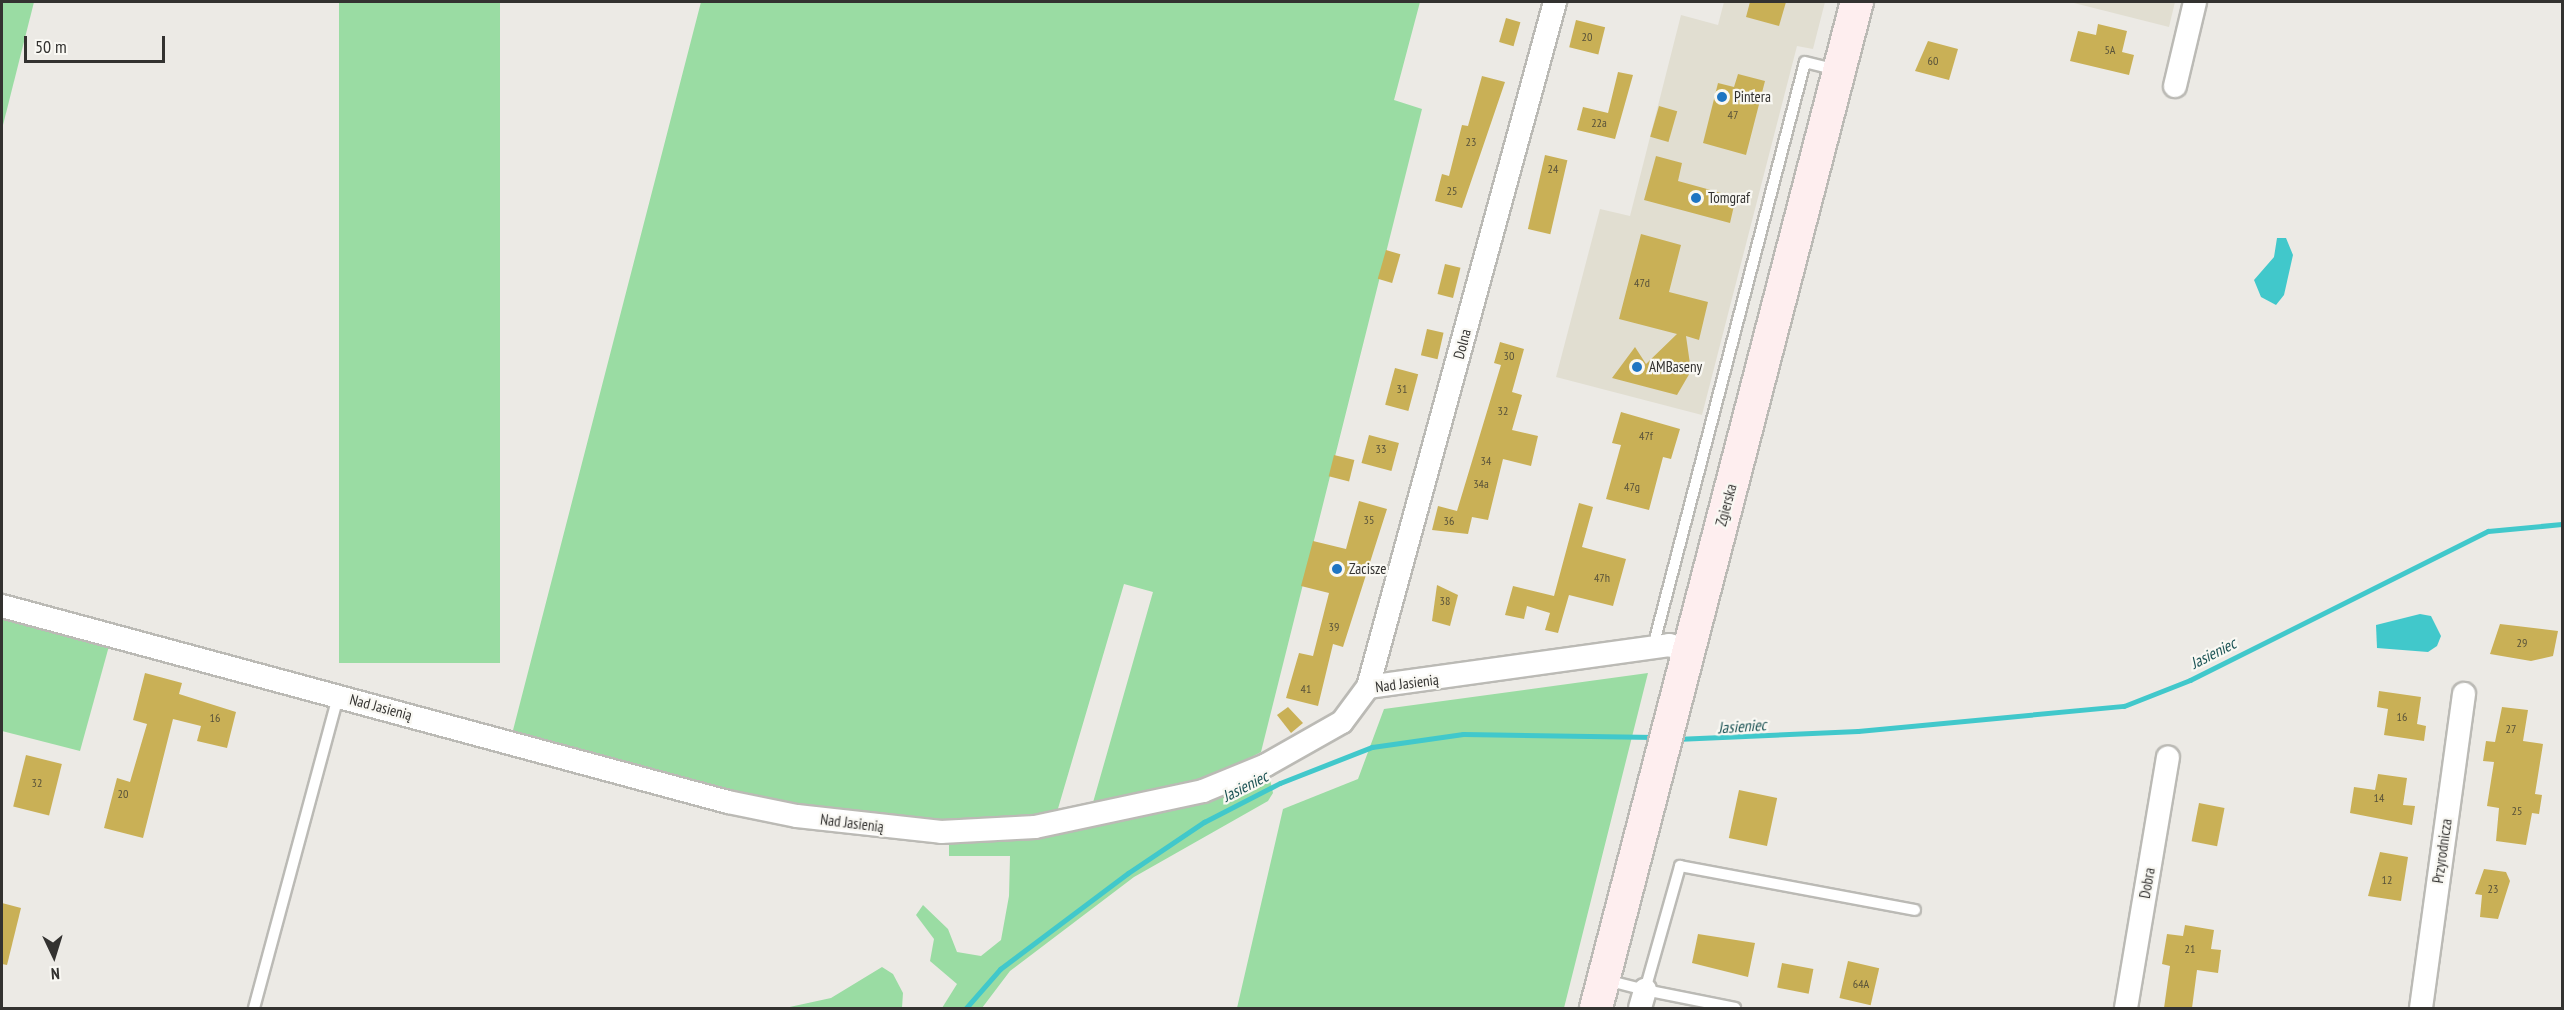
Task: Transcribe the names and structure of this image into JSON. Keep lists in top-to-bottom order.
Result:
{
  "streets": {
    "main road": ["Zgierska"],
    "street": [
      "Dolna",
      "Nad Jasienią",
      "Przyrodnicza",
      "Dobra"
    ]
  },
  "crossings": [
    ["Dolna", "Nad Jasienią"],
    ["Zgierska", "Nad Jasienią"]
  ],
  "water": ["Jasieniec"],
  "places": [
    "Pintera",
    "Tomgraf",
    "AMBaseny",
    "Zacisze"
  ],
  "house_numbers": [
    "20",
    "5A",
    "60",
    "47",
    "22a",
    "23",
    "24",
    "25",
    "47d",
    "30",
    "31",
    "32",
    "47f",
    "33",
    "34",
    "34a",
    "47g",
    "35",
    "36",
    "47h",
    "38",
    "39",
    "29",
    "41",
    "16",
    "16",
    "27",
    "32",
    "20",
    "14",
    "25",
    "12",
    "23",
    "21",
    "64A"
  ],
  "scale_bar": "50 m",
  "north": "bottom"
}
